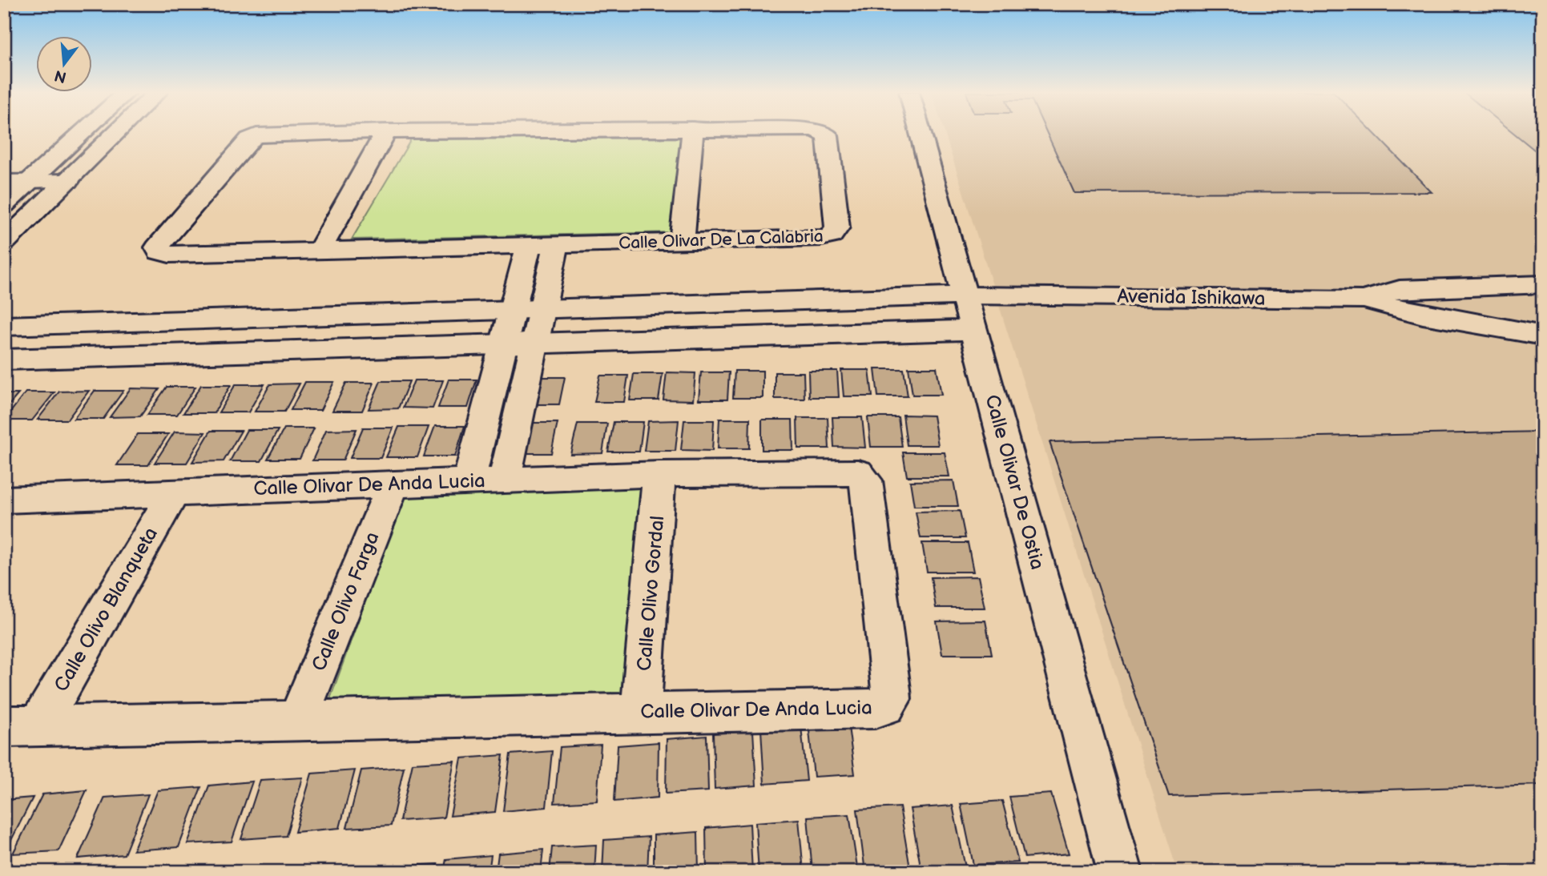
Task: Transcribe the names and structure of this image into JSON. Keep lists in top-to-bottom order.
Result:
{
  "streets": {
    "street": [
      "Calle Olivar De La Calabria",
      "Avenida Ishikawa",
      "Calle Olivar De Ostia",
      "Calle Olivar De Anda Lucia",
      "Calle Olivo Gordal",
      "Calle Olivo Farga",
      "Calle Olivo Blanqueta"
    ]
  },
  "crossings": [
    ["Avenida Ishikawa", "Calle Olivar De Ostia"],
    ["Calle Olivar De Anda Lucia", "Calle Olivo Gordal"],
    ["Calle Olivar De Anda Lucia", "Calle Olivo Farga"],
    ["Calle Olivar De Anda Lucia", "Calle Olivo Blanqueta"]
  ],
  "north": "bottom"
}
